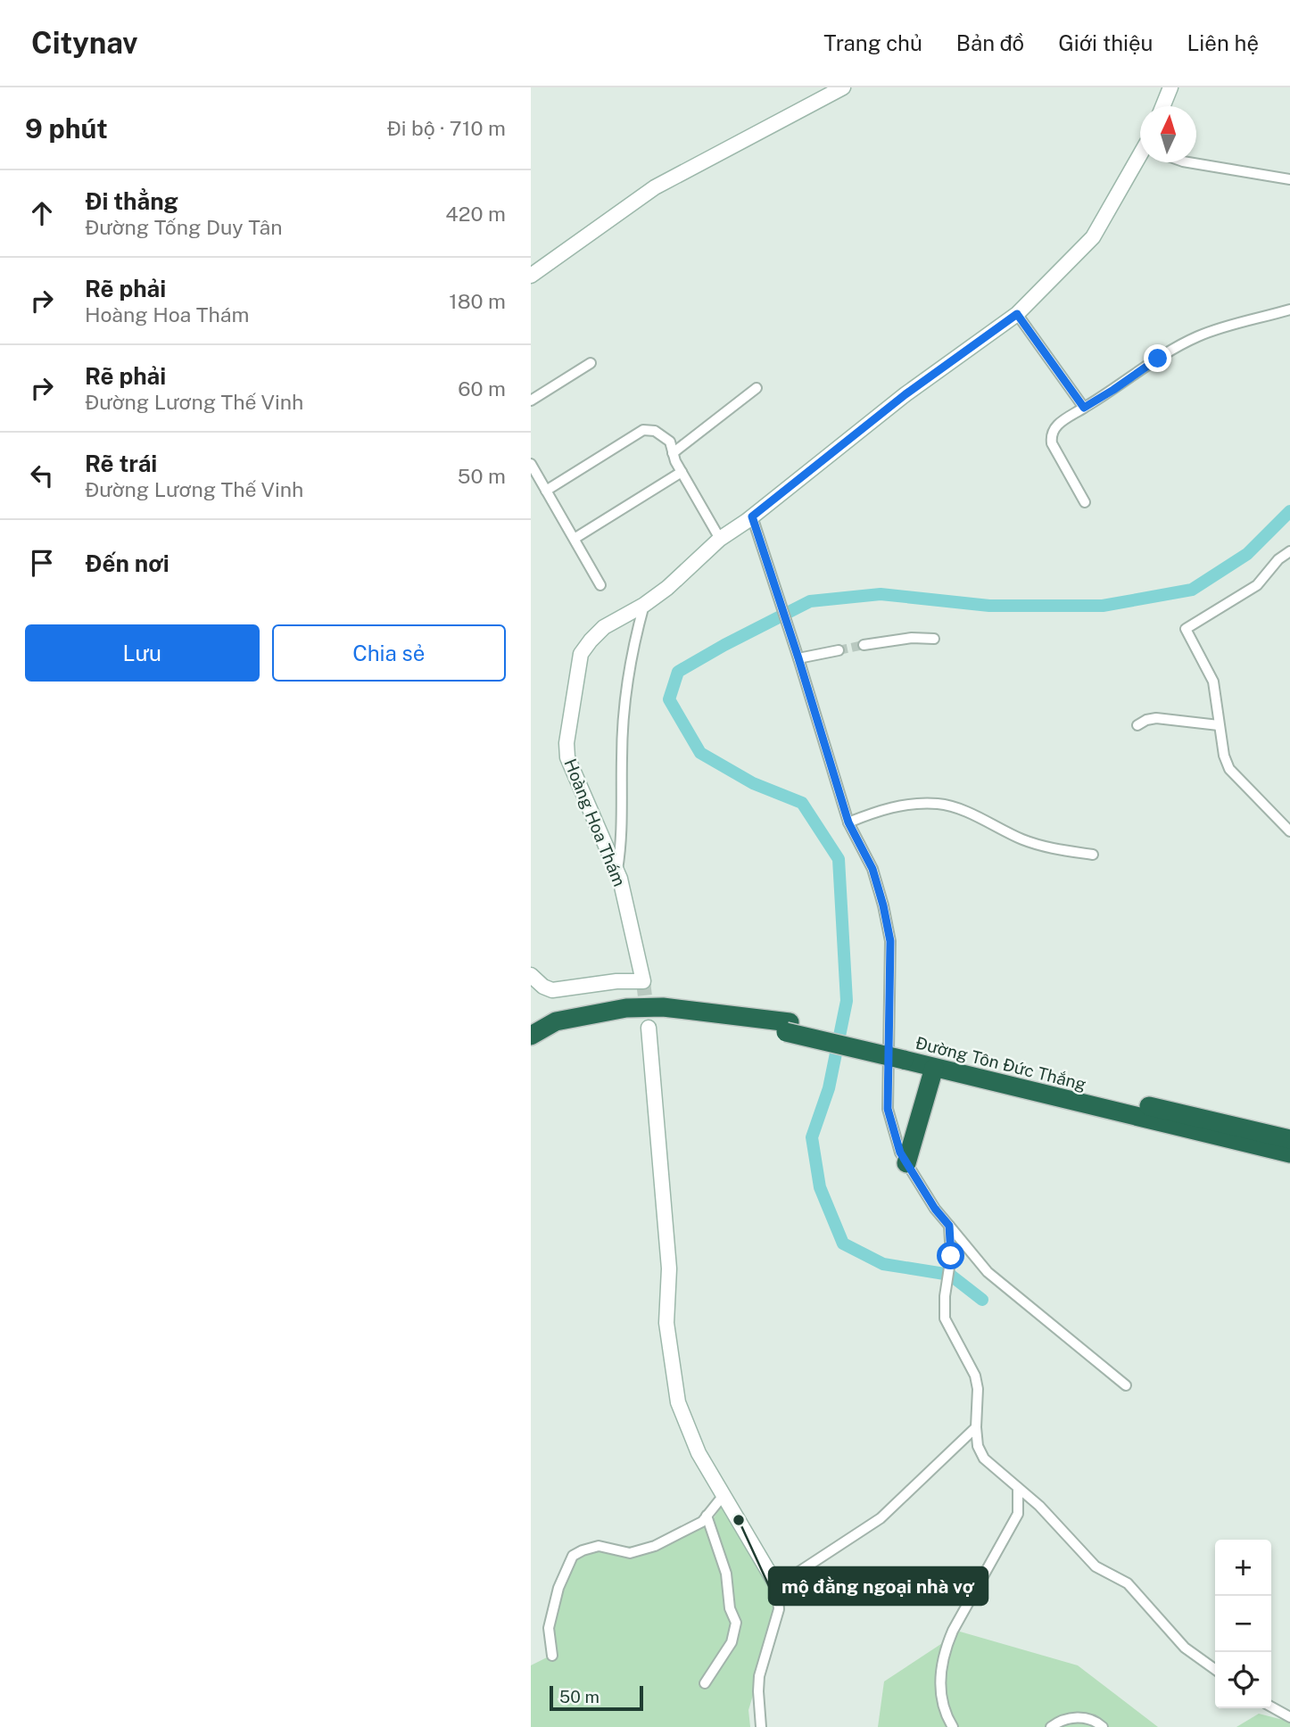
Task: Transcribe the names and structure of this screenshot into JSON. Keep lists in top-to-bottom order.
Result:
{
  "streets": {
    "highway": ["Đường Tôn Đức Thắng"],
    "street": ["Hoàng Hoa Thám"]
  },
  "places": ["mộ đằng ngoại nhà vợ"],
  "scale_bar": "50 m",
  "north": "top",
  "page": {
    "header": "Citynav",
    "nav": [
      "Trang chủ",
      "Bản đồ",
      "Giới thiệu",
      "Liên hệ"
    ],
    "heading": ["9 phút", "Đi bộ · 710 m"],
    "list": [
      ["Đi thẳng", "Đường Tống Duy Tân", "420 m"],
      ["Rẽ phải", "Hoàng Hoa Thám", "180 m"],
      ["Rẽ phải", "Đường Lương Thế Vinh", "60 m"],
      ["Rẽ trái", "Đường Lương Thế Vinh", "50 m"],
      "Đến nơi"
    ],
    "buttons": ["Lưu", "Chia sẻ"],
    "map_buttons": ["+", "−"],
    "scale": "50 m"
  }
}
